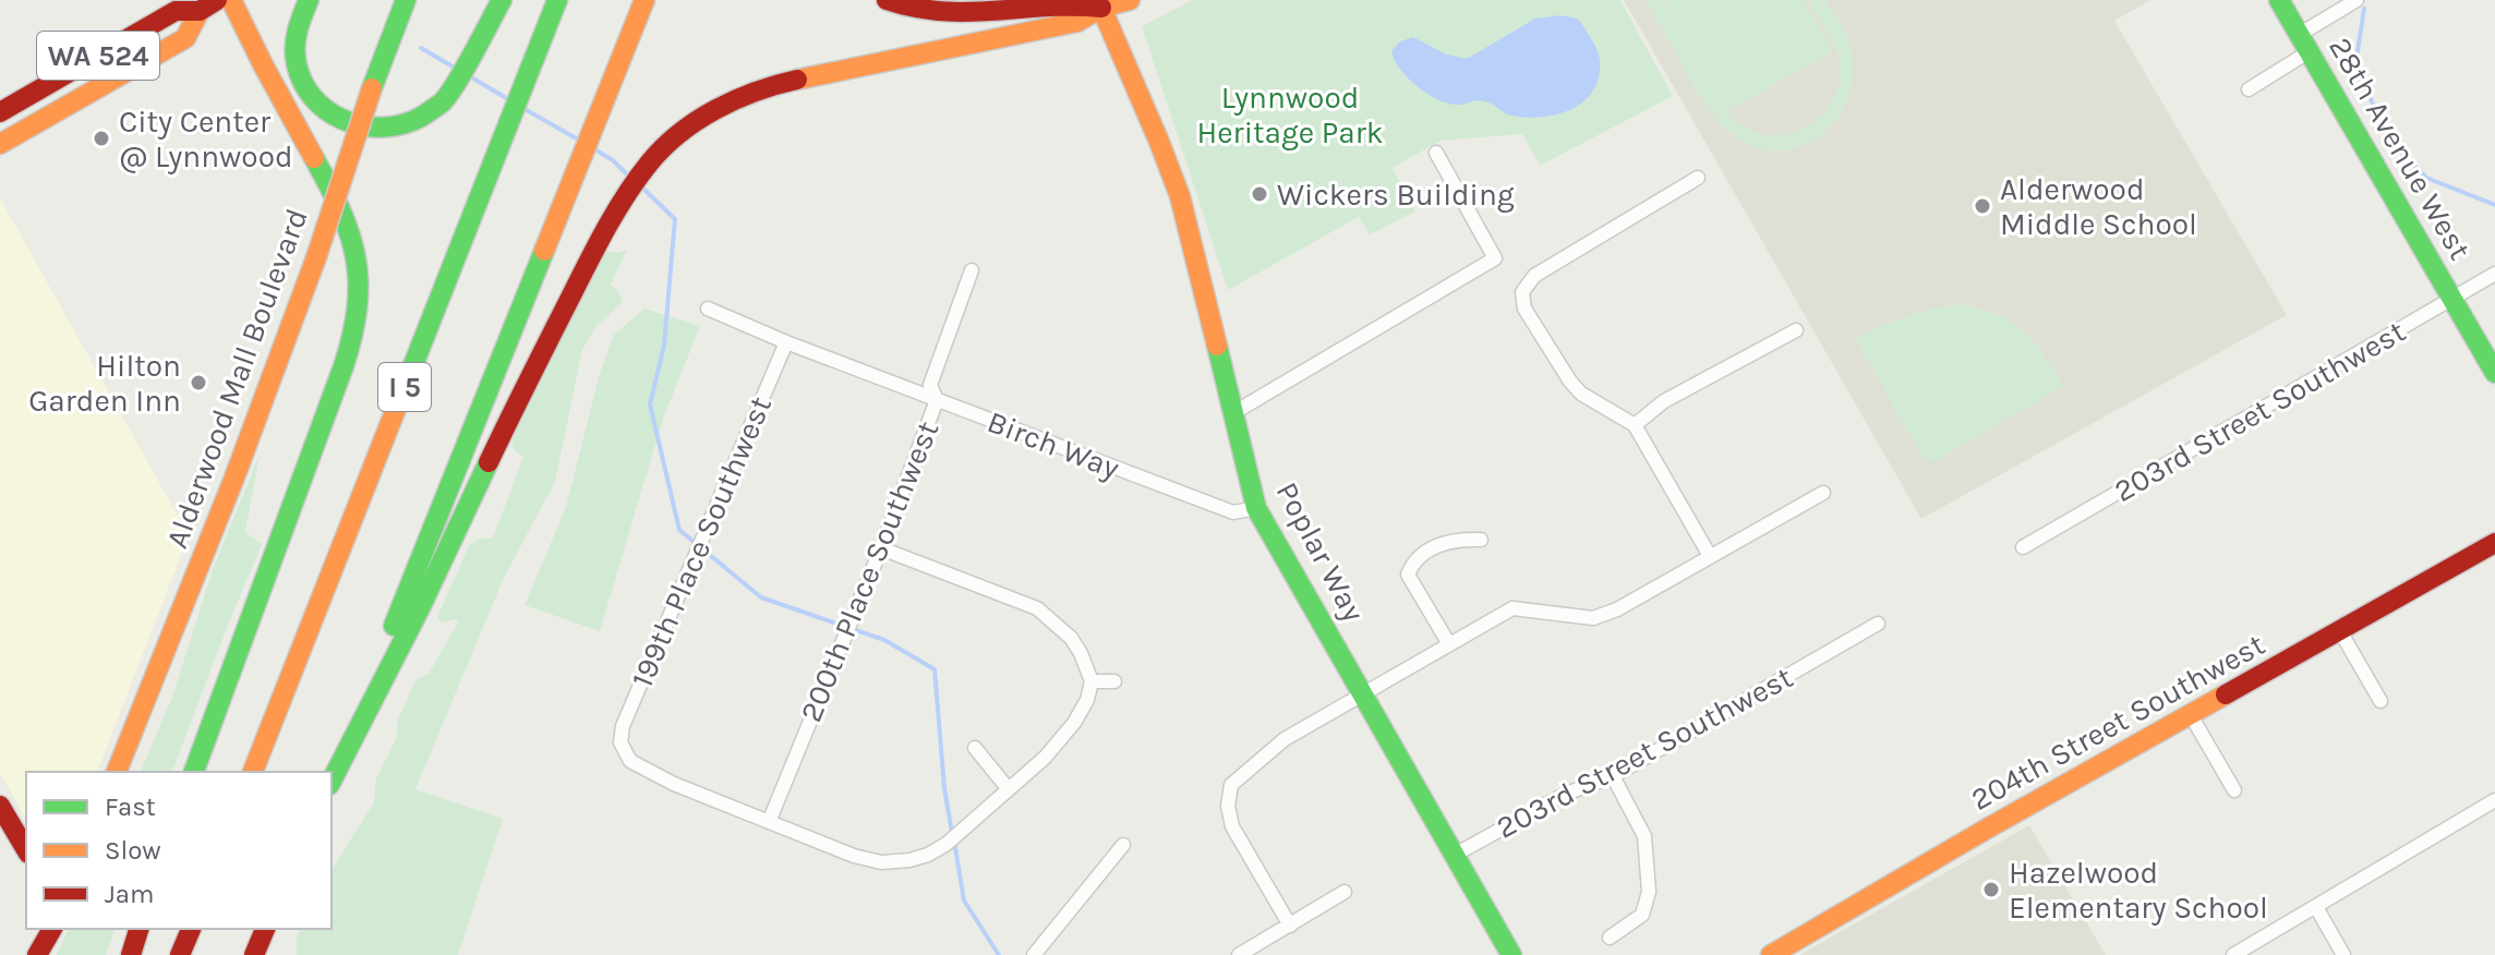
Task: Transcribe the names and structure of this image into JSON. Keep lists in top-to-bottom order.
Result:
{
  "streets": {
    "main road": [
      "WA 524",
      "28th Avenue West",
      "Alderwood Mall Boulevard",
      "I 5",
      "Poplar Way",
      "204th Street Southwest"
    ],
    "street": [
      "203rd Street Southwest",
      "Birch Way",
      "199th Place Southwest",
      "200th Place Southwest"
    ]
  },
  "crossings": [
    ["28th Avenue West", "203rd Street Southwest"],
    ["203rd Street Southwest", "Poplar Way"],
    ["Birch Way", "199th Place Southwest"],
    ["Birch Way", "Poplar Way"],
    ["Birch Way", "200th Place Southwest"],
    ["199th Place Southwest", "200th Place Southwest"]
  ],
  "parks": ["Lynnwood Heritage Park"],
  "places": [
    "City Center @ Lynnwood",
    "Wickers Building",
    "Alderwood Middle School",
    "Hilton Garden Inn",
    "Hazelwood Elementary School"
  ],
  "legend": ["Fast", "Slow", "Jam"]
}
